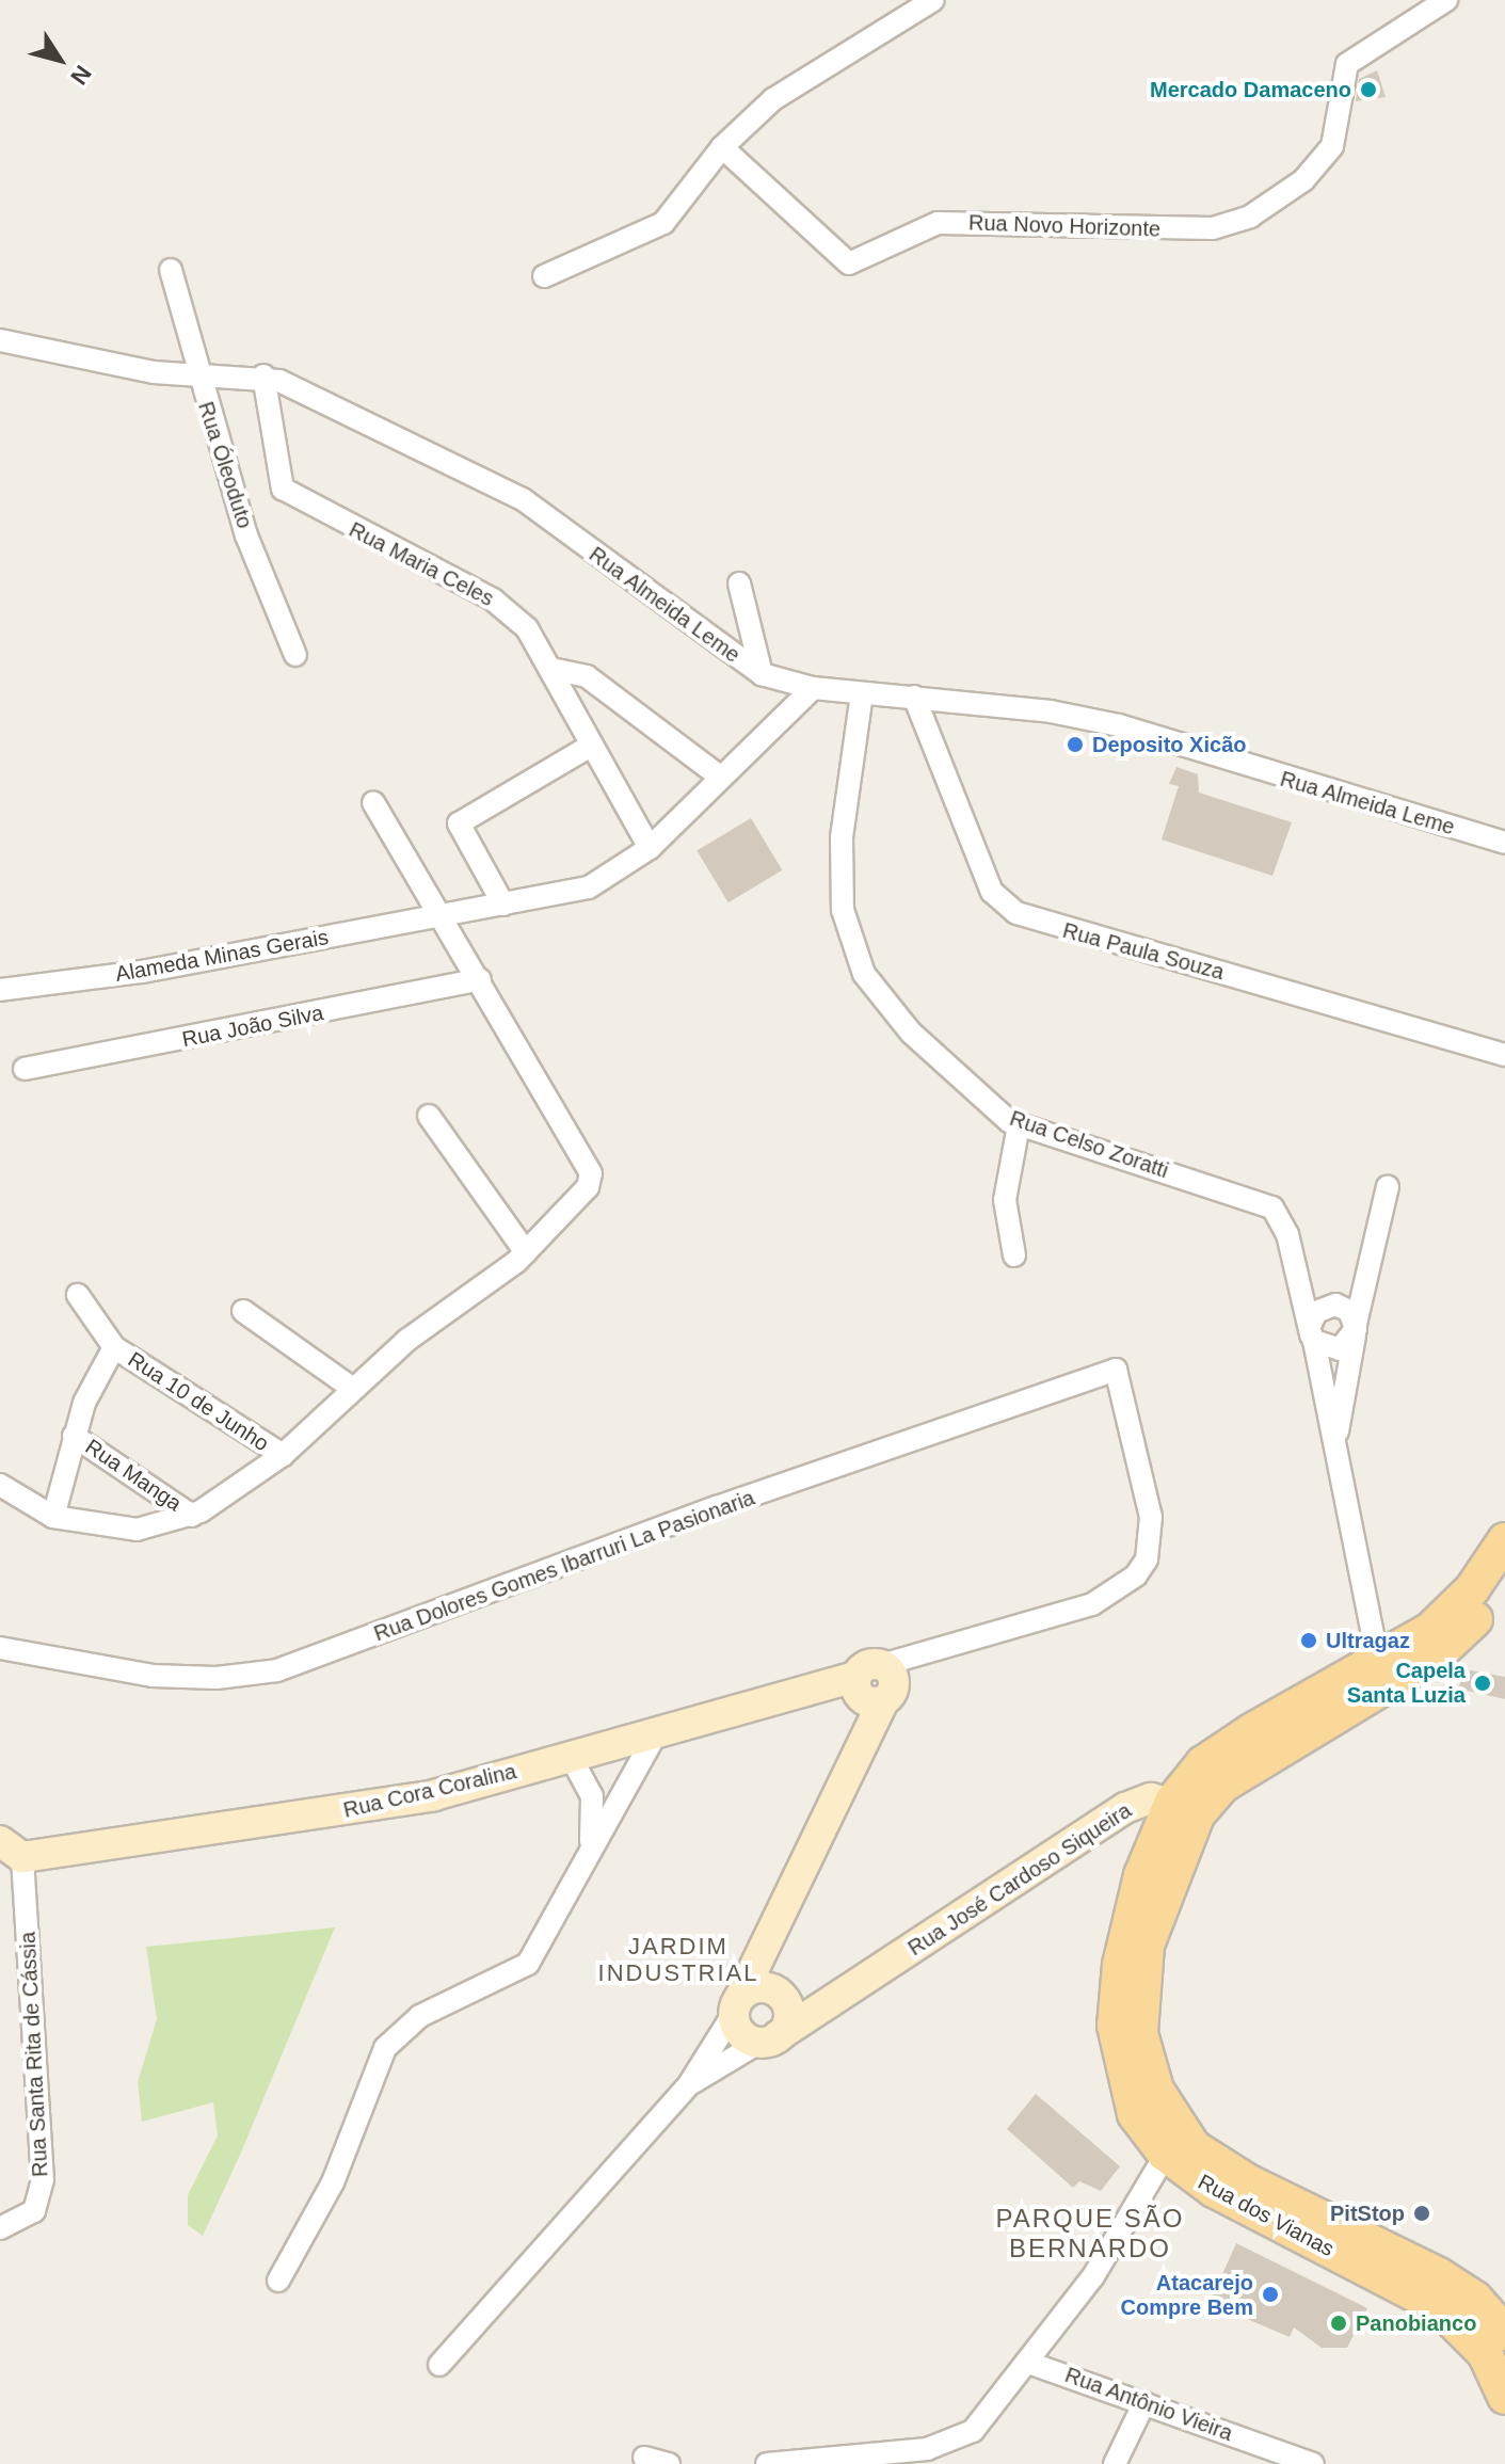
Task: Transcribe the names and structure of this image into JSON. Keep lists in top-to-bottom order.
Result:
{
  "streets": {
    "main road": ["Rua dos Vianas"],
    "street": [
      "Rua Novo Horizonte",
      "Rua Óleoduto",
      "Rua Maria Celes",
      "Rua Almeida Leme",
      "Rua Paula Souza",
      "Alameda Minas Gerais",
      "Rua João Silva",
      "Rua Celso Zoratti",
      "Rua 10 de Junho",
      "Rua Manga",
      "Rua Dolores Gomes Ibarruri La Pasionaria",
      "Rua Cora Coralina",
      "Rua José Cardoso Siqueira",
      "Rua Santa Rita de Cássia",
      "Rua Antônio Vieira"
    ]
  },
  "crossings": [
    ["Rua Óleoduto", "Rua Almeida Leme"],
    ["Rua Maria Celes", "Rua Almeida Leme"],
    ["Rua Maria Celes", "Alameda Minas Gerais"],
    ["Rua Almeida Leme", "Rua Paula Souza"],
    ["Rua Almeida Leme", "Alameda Minas Gerais"],
    ["Rua Almeida Leme", "Rua Celso Zoratti"],
    ["Rua Celso Zoratti", "Rua dos Vianas"],
    ["Rua 10 de Junho", "Rua Manga"],
    ["Rua Dolores Gomes Ibarruri La Pasionaria", "Rua Cora Coralina"],
    ["Rua Cora Coralina", "Rua Santa Rita de Cássia"],
    ["Rua José Cardoso Siqueira", "Rua dos Vianas"]
  ],
  "districts": ["JARDIM INDUSTRIAL", "PARQUE SÃO BERNARDO"],
  "places": [
    "Mercado Damaceno",
    "Deposito Xicão",
    "Ultragaz",
    "Capela Santa Luzia",
    "PitStop",
    "Atacarejo Compre Bem",
    "Panobianco"
  ],
  "north": "bottom right"
}
